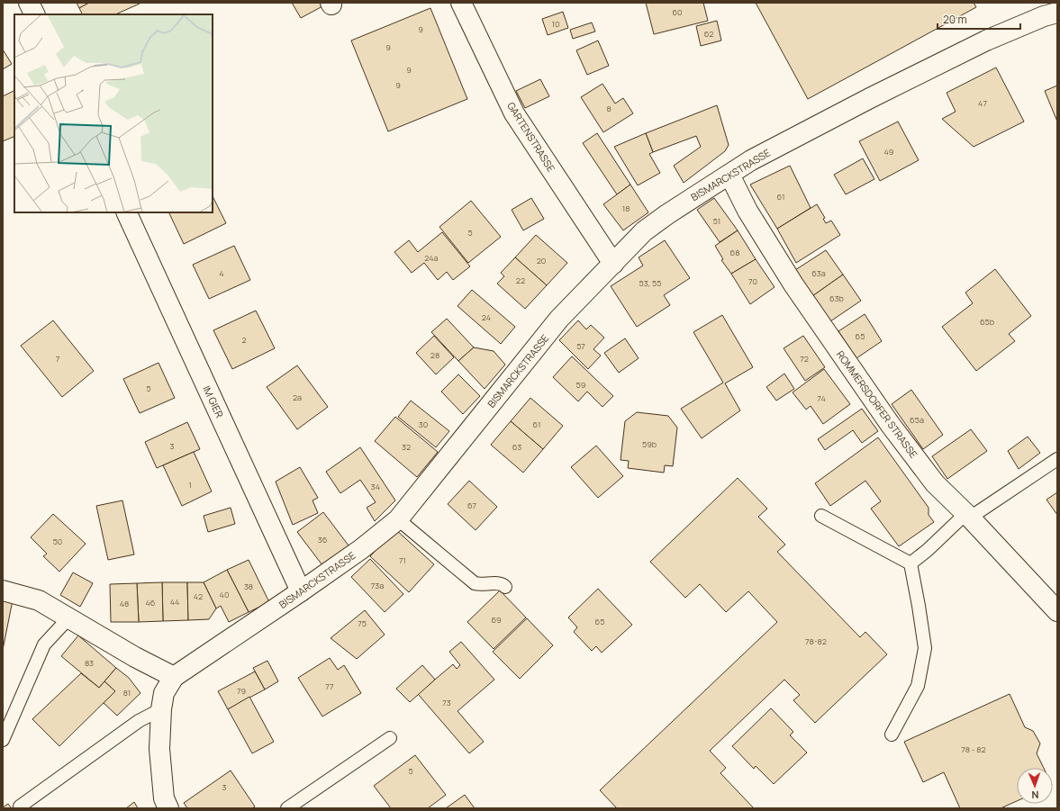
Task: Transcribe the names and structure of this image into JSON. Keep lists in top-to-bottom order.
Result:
{
  "streets": {
    "street": [
      "GARTENSTRASSE",
      "BISMARCKSTRASSE",
      "IM GIER",
      "ROMMERSDORFER STRASSE"
    ]
  },
  "crossings": [
    ["GARTENSTRASSE", "BISMARCKSTRASSE"],
    ["BISMARCKSTRASSE", "IM GIER"],
    ["BISMARCKSTRASSE", "ROMMERSDORFER STRASSE"]
  ],
  "house_numbers": [
    "60",
    "10",
    "9",
    "62",
    "9",
    "9",
    "9",
    "47",
    "8",
    "49",
    "61",
    "18",
    "51",
    "5",
    "68",
    "24a",
    "20",
    "4",
    "63a",
    "22",
    "70",
    "53, 55",
    "63b",
    "24",
    "65b",
    "65",
    "2",
    "57",
    "28",
    "7",
    "72",
    "59",
    "5",
    "2a",
    "74",
    "65a",
    "30",
    "61",
    "59b",
    "3",
    "32",
    "63",
    "1",
    "34",
    "67",
    "36",
    "50",
    "71",
    "73a",
    "38",
    "40",
    "42",
    "44",
    "46",
    "48",
    "69",
    "65",
    "75",
    "78-82",
    "83",
    "77",
    "79",
    "81",
    "73",
    "78 - 82",
    "5",
    "3"
  ],
  "scale_bar": "20 m",
  "north": "bottom"
}
